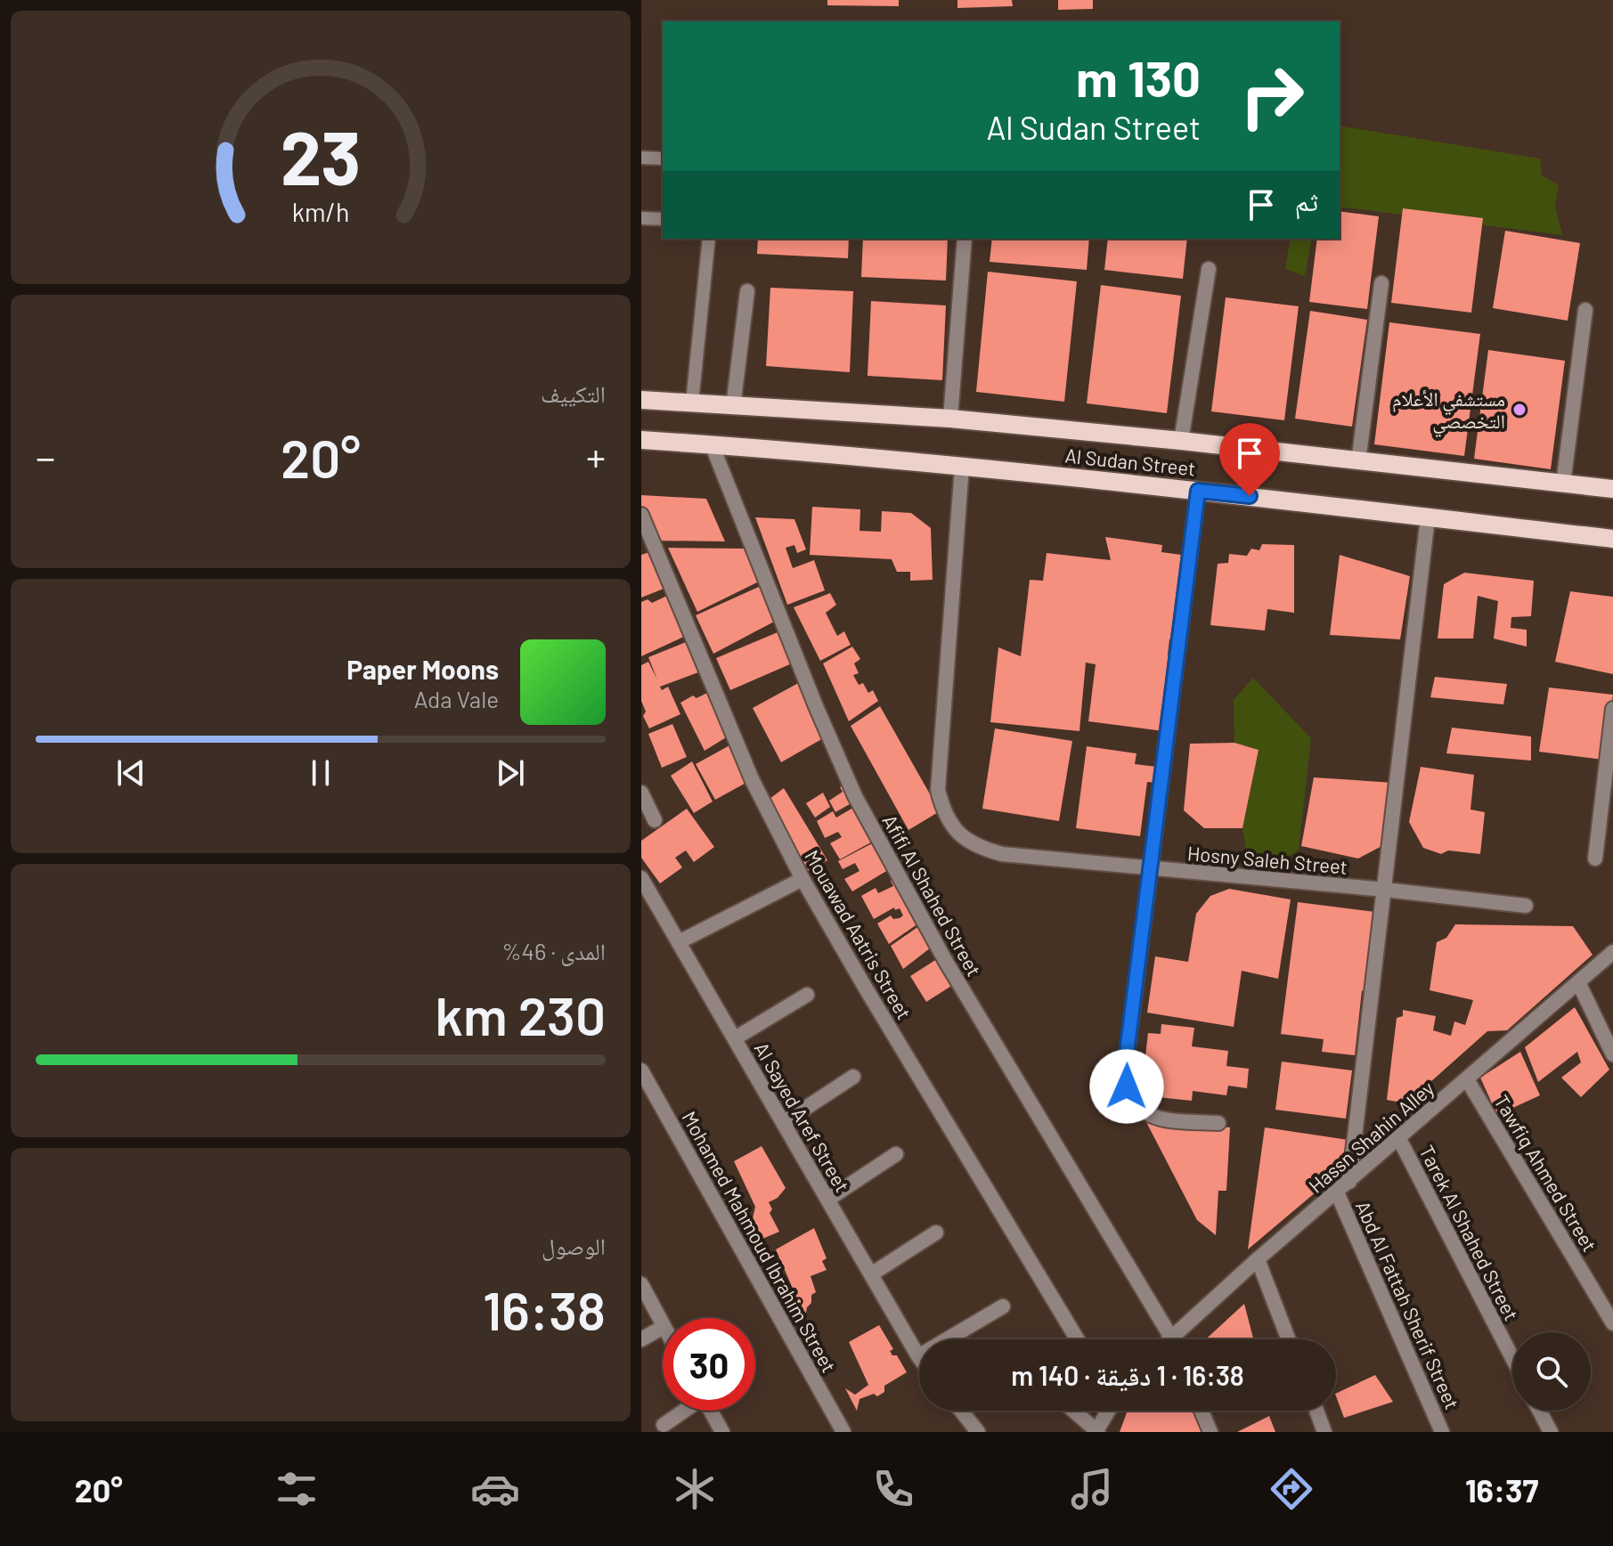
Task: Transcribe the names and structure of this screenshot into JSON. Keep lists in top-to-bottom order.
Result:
{
  "streets": {
    "main road": ["Al Sudan Street"],
    "street": [
      "Hosny Saleh Street",
      "Afifi Al Shahed Street",
      "Mouawad Aatris Street",
      "Al Sayed Aref Street",
      "Hassn Shahin Alley",
      "Tawfiq Ahmed Street",
      "Tarek Al Shahed Street",
      "Mohamed Mahmoud Ibrahim Street",
      "Abd Al Fattah Sherif Street"
    ]
  },
  "crossings": [
    ["Al Sudan Street", "Hosny Saleh Street"],
    ["Al Sudan Street", "Afifi Al Shahed Street"],
    ["Hassn Shahin Alley", "Tawfiq Ahmed Street"],
    ["Hassn Shahin Alley", "Tarek Al Shahed Street"],
    ["Hassn Shahin Alley", "Abd Al Fattah Sherif Street"]
  ],
  "places": ["مستشفي الأعلام التخصصي"],
  "page": {
    "turn": ["130 m", "Al Sudan Street"],
    "then": "ثم",
    "tile": [
      "التكييف",
      ["المدى · 46%", "230 km"],
      ["الوصول", "16:38"]
    ],
    "heat": ["−", "20°", "+"],
    "song": ["Paper Moons", "Ada Vale"],
    "limit": "30",
    "trip": "16:38 · 1 دقيقة · 140 m",
    "tabs": ["16:37", "20°"],
    "gauge": ["23", "km/h"]
  }
}
